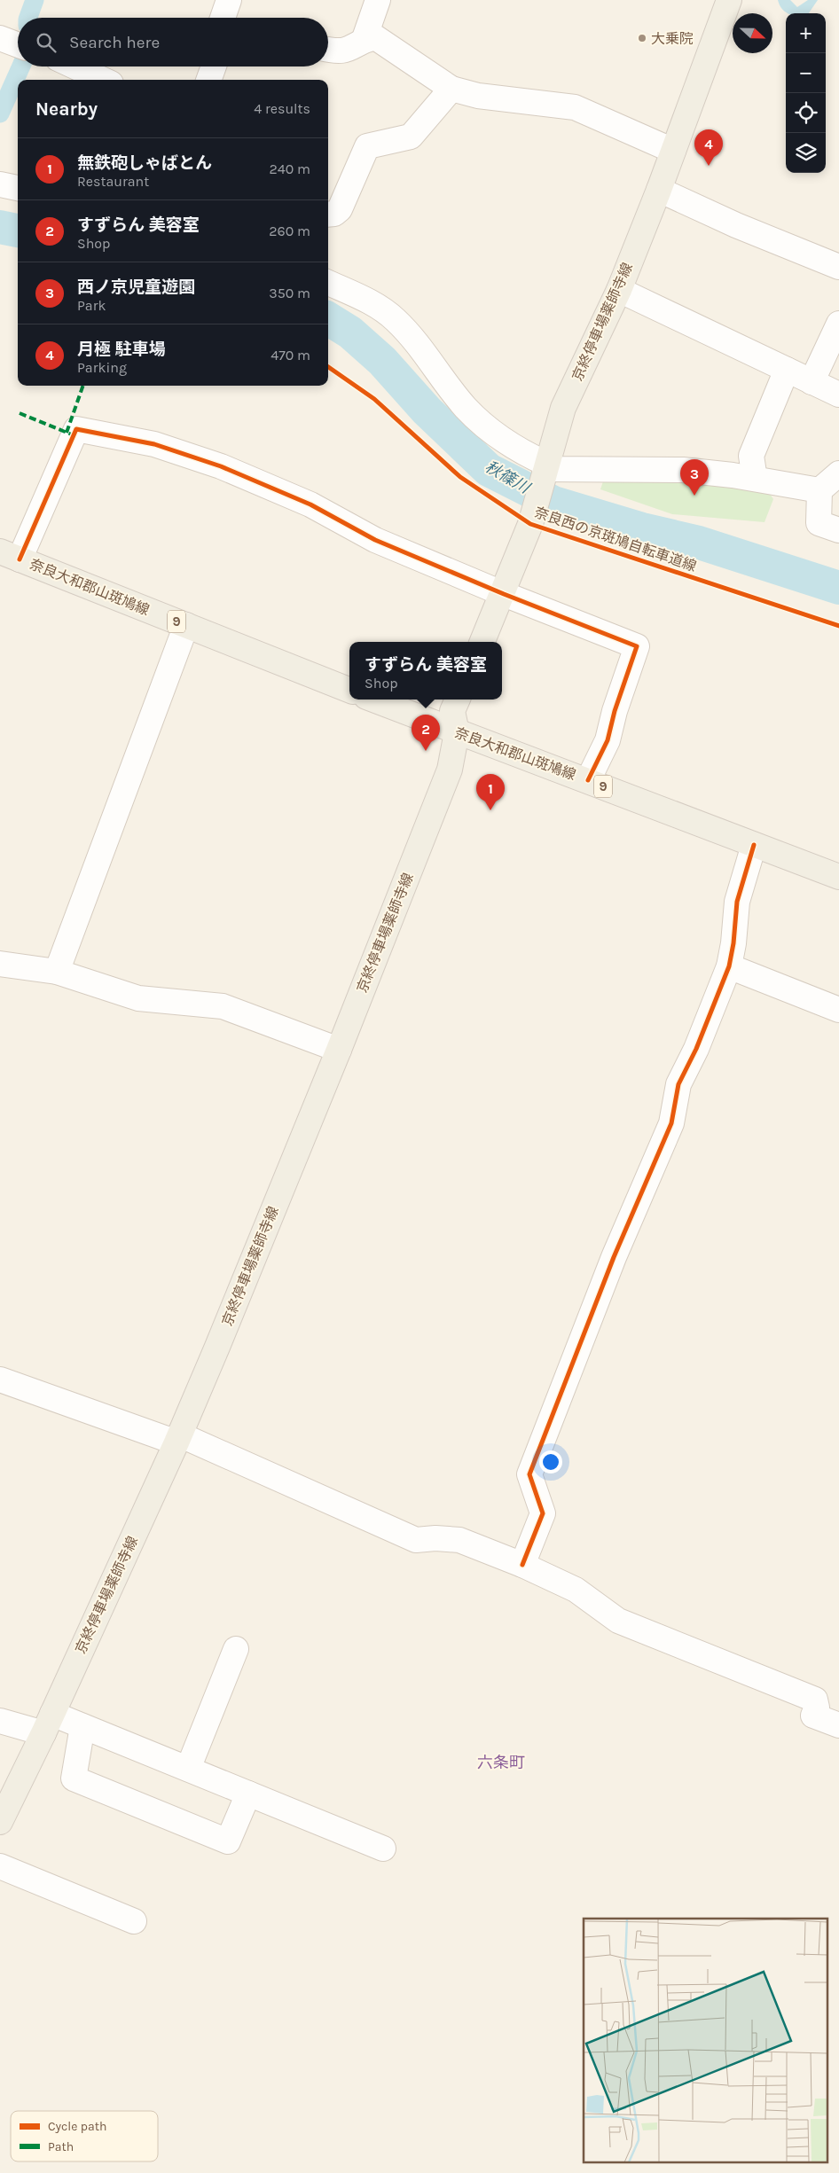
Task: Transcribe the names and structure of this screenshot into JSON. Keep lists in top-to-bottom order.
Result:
{
  "streets": {
    "main road": ["京終停車場薬師寺線", "奈良大和郡山斑鳩線", "9"],
    "cycle path": ["奈良西の京斑鳩自転車道線"]
  },
  "crossings": [
    ["京終停車場薬師寺線", "奈良大和郡山斑鳩線"]
  ],
  "districts": ["六条町"],
  "water": ["秋篠川"],
  "places": ["大乗院"],
  "legend": ["Cycle path", "Path"],
  "north": "right",
  "page": {
    "map_buttons": ["+", "−"],
    "search": "Search here",
    "heading": ["Nearby", "4 results"],
    "pins": [
      "4",
      "3",
      "2",
      "1"
    ],
    "list": [
      {
        "mark": "1",
        "name": "無鉄砲しゃばとん",
        "note": "Restaurant",
        "value": "240 m"
      },
      {
        "mark": "2",
        "name": "すずらん 美容室",
        "note": "Shop",
        "value": "260 m"
      },
      {
        "mark": "3",
        "name": "西ノ京児童遊園",
        "note": "Park",
        "value": "350 m"
      },
      {
        "mark": "4",
        "name": "月極 駐車場",
        "note": "Parking",
        "value": "470 m"
      }
    ],
    "popup": ["すずらん 美容室", "Shop"]
  }
}
